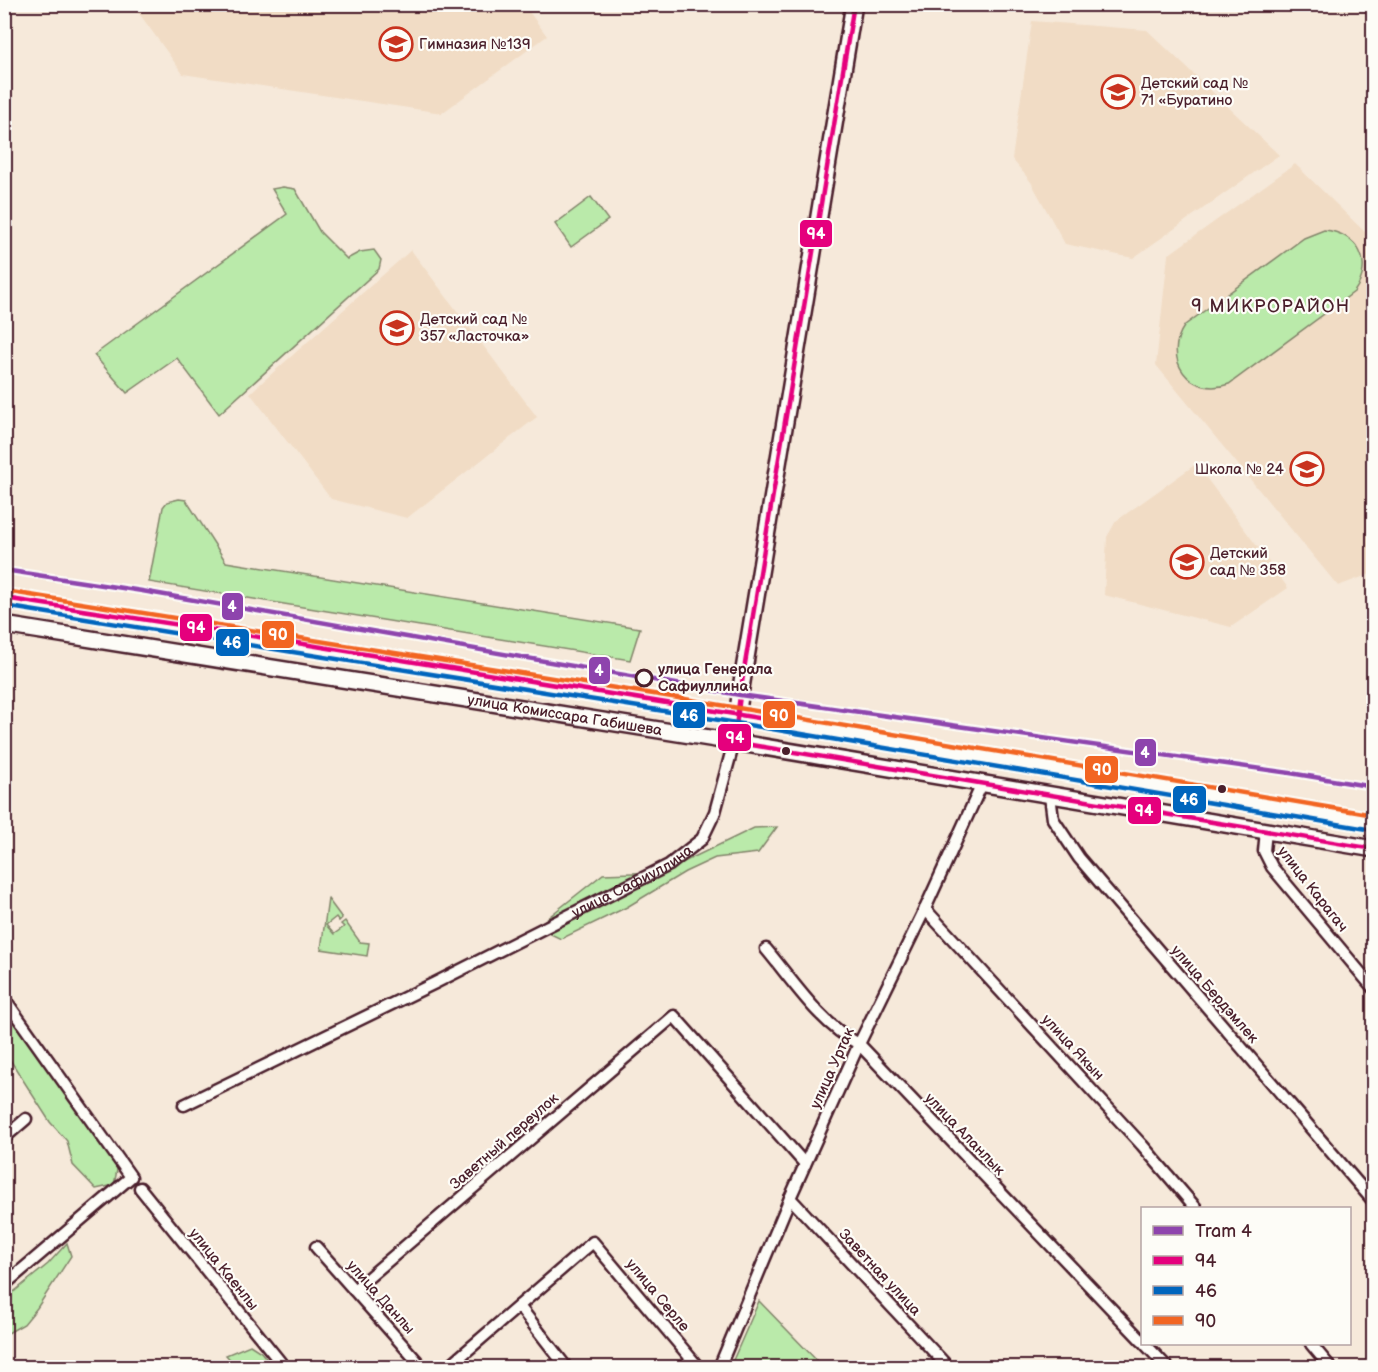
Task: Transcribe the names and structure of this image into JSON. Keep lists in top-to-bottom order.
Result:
{
  "streets": {
    "street": [
      "улица Комиссара Габишева",
      "улица Сафиуллина",
      "улица Карагач",
      "улица Бердэмлек",
      "улица Якын",
      "улица Уртак",
      "улица Аланлык",
      "Заветный переулок",
      "улица Каенлы",
      "Заветная улица",
      "улица Серле",
      "улица Данлы"
    ]
  },
  "crossings": [
    ["улица Комиссара Габишева", "улица Сафиуллина"],
    ["улица Комиссара Габишева", "улица Карагач"],
    ["улица Комиссара Габишева", "улица Бердэмлек"],
    ["улица Комиссара Габишева", "улица Уртак"],
    ["улица Якын", "улица Уртак"],
    ["улица Уртак", "улица Аланлык"],
    ["улица Уртак", "Заветный переулок"],
    ["улица Уртак", "Заветная улица"],
    ["Заветный переулок", "улица Данлы"]
  ],
  "districts": ["9 МИКРОРАЙОН"],
  "places": {
    "school or university": [
      "Гимназия №139",
      "Детский сад № 71 «Буратино",
      "Детский сад № 357 «Ласточка»",
      "Школа № 24",
      "Детский сад № 358"
    ],
    "other": ["улица Генерала Сафиуллина"]
  },
  "lines": [
    "transit line 94",
    "tram line 4",
    "transit line 90",
    "transit line 46"
  ],
  "legend": [
    "Tram 4",
    "94",
    "46",
    "90"
  ]
}
